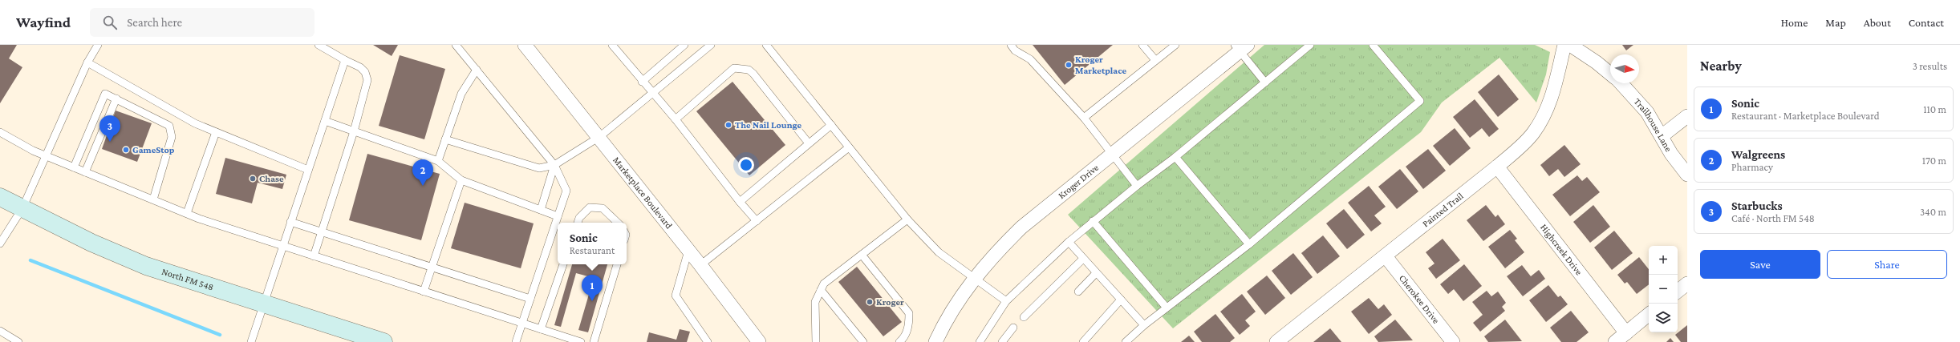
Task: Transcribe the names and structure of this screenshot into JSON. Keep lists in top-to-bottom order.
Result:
{
  "streets": {
    "main road": ["North FM 548"],
    "street": [
      "Trailhouse Lane",
      "Kroger Drive",
      "Marketplace Boulevard",
      "Painted Trail",
      "Highcreek Drive",
      "Cherokee Drive"
    ]
  },
  "crossings": [
    ["Painted Trail", "Highcreek Drive"],
    ["Painted Trail", "Cherokee Drive"]
  ],
  "places": [
    "Kroger Marketplace",
    "The Nail Lounge",
    "GameStop",
    "Chase",
    "Kroger"
  ],
  "north": "right",
  "page": {
    "header": "Wayfind",
    "search": "Search here",
    "nav": [
      "Home",
      "Map",
      "About",
      "Contact"
    ],
    "heading": ["Nearby", "3 results"],
    "list": [
      {
        "mark": "1",
        "name": "Sonic",
        "note": "Restaurant · Marketplace Boulevard",
        "value": "110 m"
      },
      {
        "mark": "2",
        "name": "Walgreens",
        "note": "Pharmacy",
        "value": "170 m"
      },
      {
        "mark": "3",
        "name": "Starbucks",
        "note": "Café · North FM 548",
        "value": "340 m"
      }
    ],
    "pins": ["3", "2", "1"],
    "popup": ["Sonic", "Restaurant"],
    "buttons": ["Save", "Share"],
    "map_buttons": ["+", "−"]
  }
}
